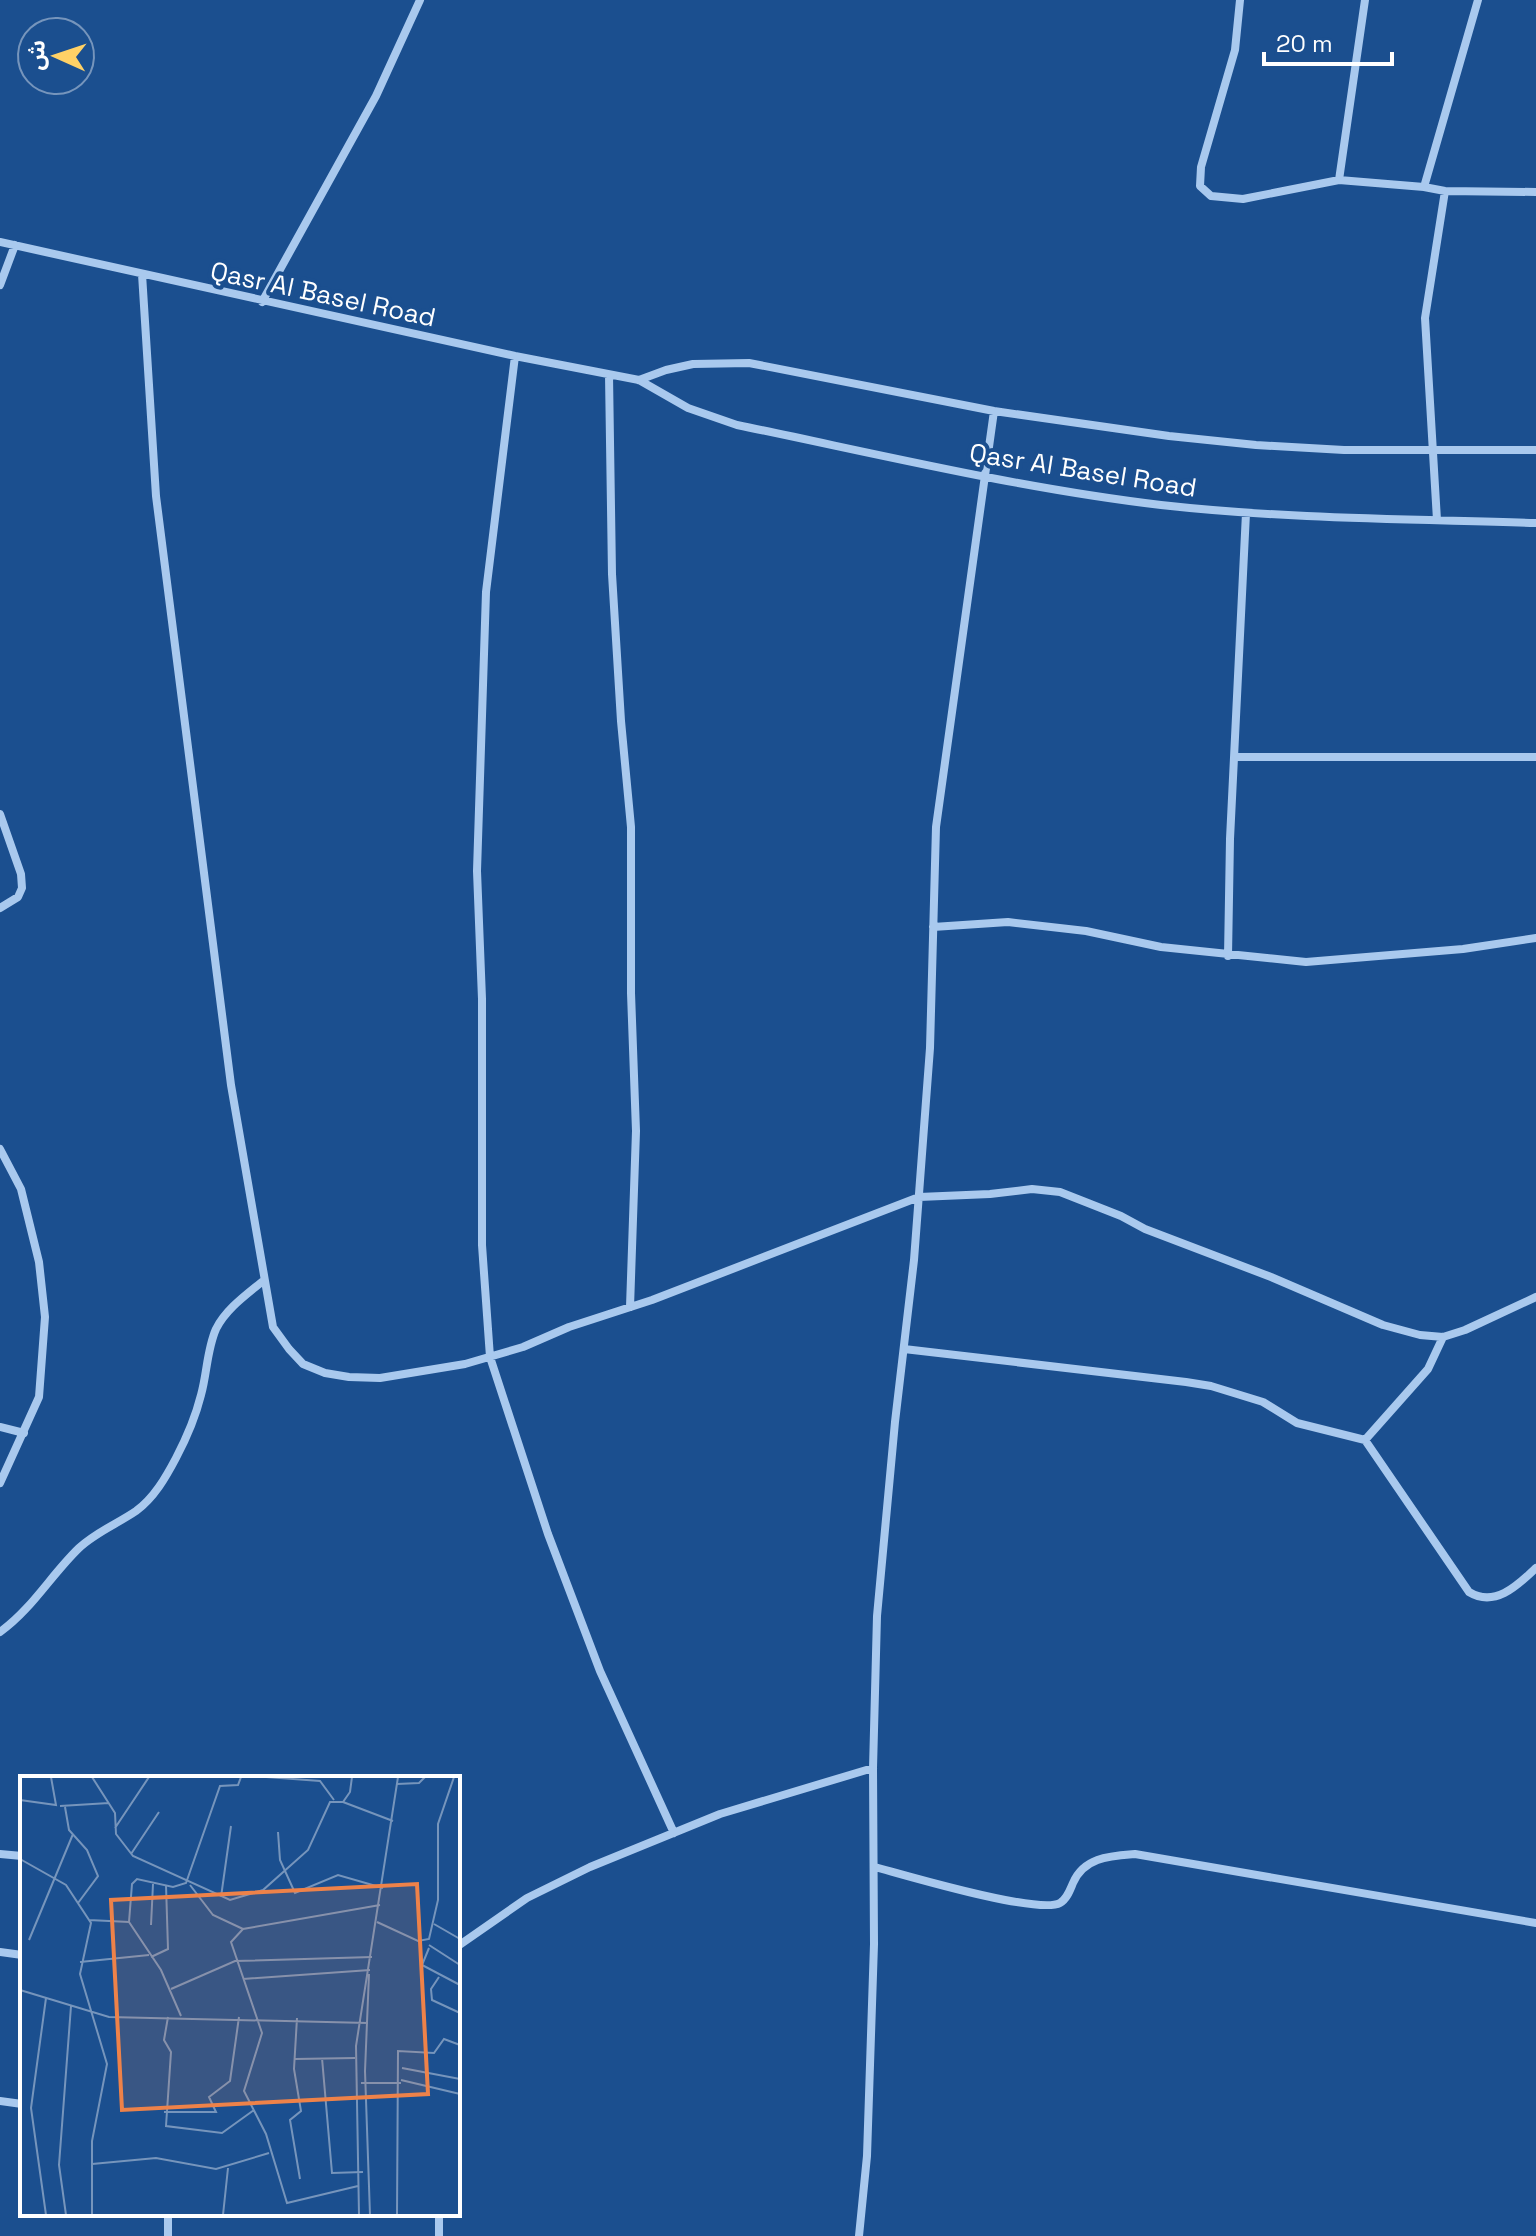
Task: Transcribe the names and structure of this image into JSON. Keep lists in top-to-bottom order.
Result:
{
  "streets": {
    "street": ["Qasr Al Basel Road"]
  },
  "scale_bar": "20 m",
  "north": "left"
}
